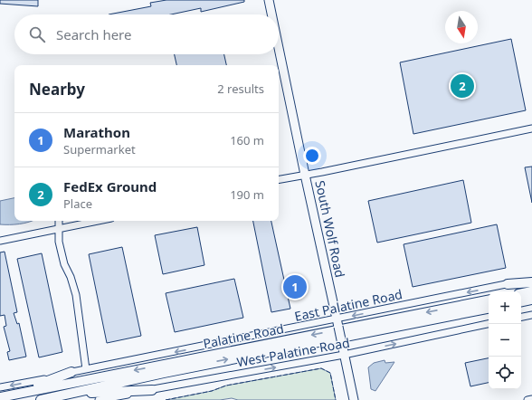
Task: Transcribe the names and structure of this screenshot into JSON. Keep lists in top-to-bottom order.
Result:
{
  "streets": {
    "highway": ["Palatine Road"],
    "main road": ["South Wolf Road"],
    "street": ["East Palatine Road", "West Palatine Road"]
  },
  "crossings": [
    ["South Wolf Road", "East Palatine Road"],
    ["South Wolf Road", "West Palatine Road"]
  ],
  "one_way": ["East Palatine Road", "West Palatine Road"],
  "north": "bottom",
  "page": {
    "search": "Search here",
    "heading": ["Nearby", "2 results"],
    "pins": ["2", "1"],
    "list": [
      {
        "mark": "1",
        "name": "Marathon",
        "note": "Supermarket",
        "value": "160 m"
      },
      {
        "mark": "2",
        "name": "FedEx Ground",
        "note": "Place",
        "value": "190 m"
      }
    ],
    "map_buttons": ["+", "−"]
  }
}
